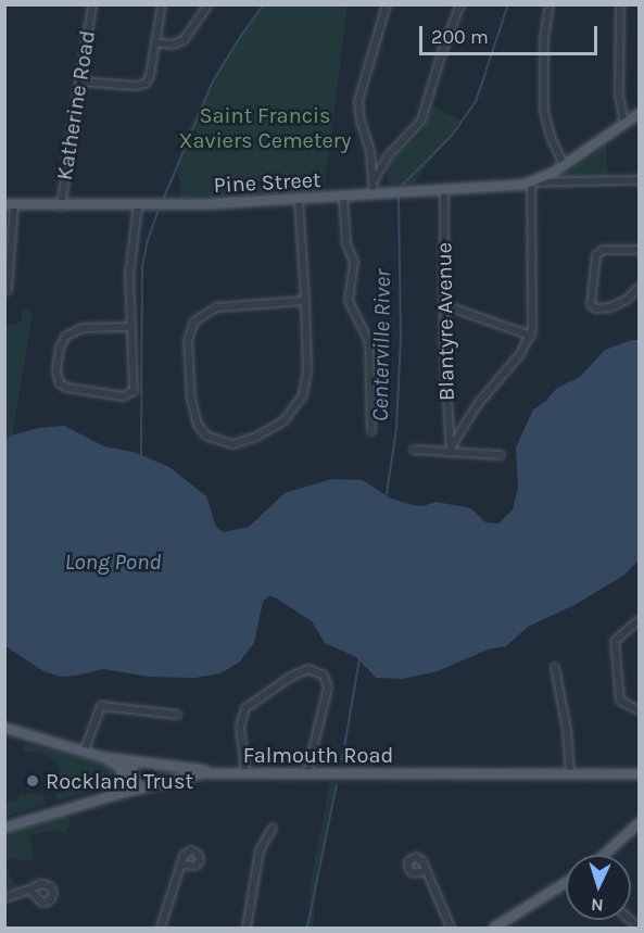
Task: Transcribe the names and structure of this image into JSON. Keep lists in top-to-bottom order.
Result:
{
  "streets": {
    "main road": ["Pine Street", "Falmouth Road"],
    "street": ["Katherine Road", "Blantyre Avenue"]
  },
  "crossings": [
    ["Katherine Road", "Pine Street"],
    ["Pine Street", "Blantyre Avenue"]
  ],
  "water": ["Centerville River", "Long Pond"],
  "parks": ["Saint Francis Xaviers Cemetery"],
  "places": ["Rockland Trust"],
  "scale_bar": "200 m",
  "north": "bottom"
}
